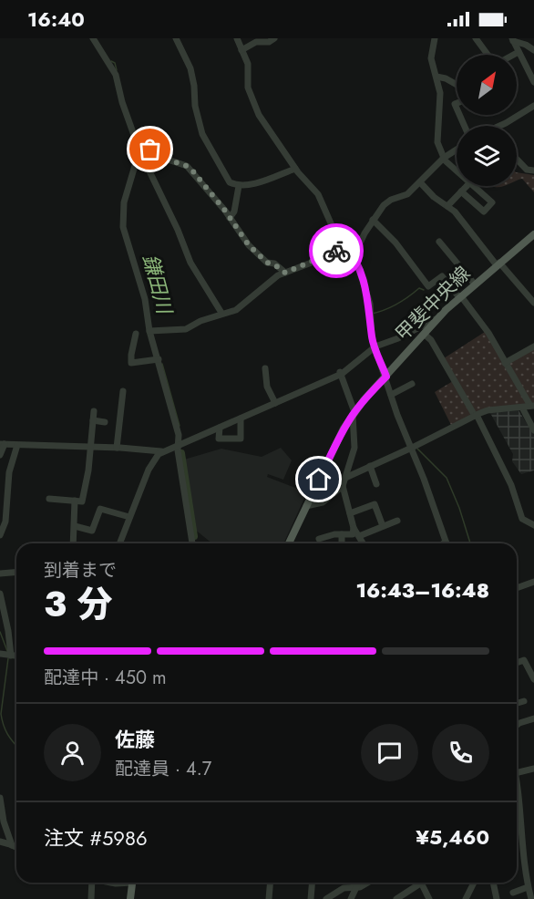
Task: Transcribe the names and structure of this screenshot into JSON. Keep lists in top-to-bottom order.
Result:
{
  "streets": {
    "main road": ["甲斐中央線"]
  },
  "water": ["鎌田川"],
  "north": "top right",
  "page": {
    "status": "16:40",
    "heading": ["3 分", "到着まで", "16:43–16:48"],
    "panel": [
      "佐藤",
      "配達員 · 4.7",
      "注文 #5986",
      "¥5,460"
    ],
    "bar": "配達中 · 450 m"
  }
}
